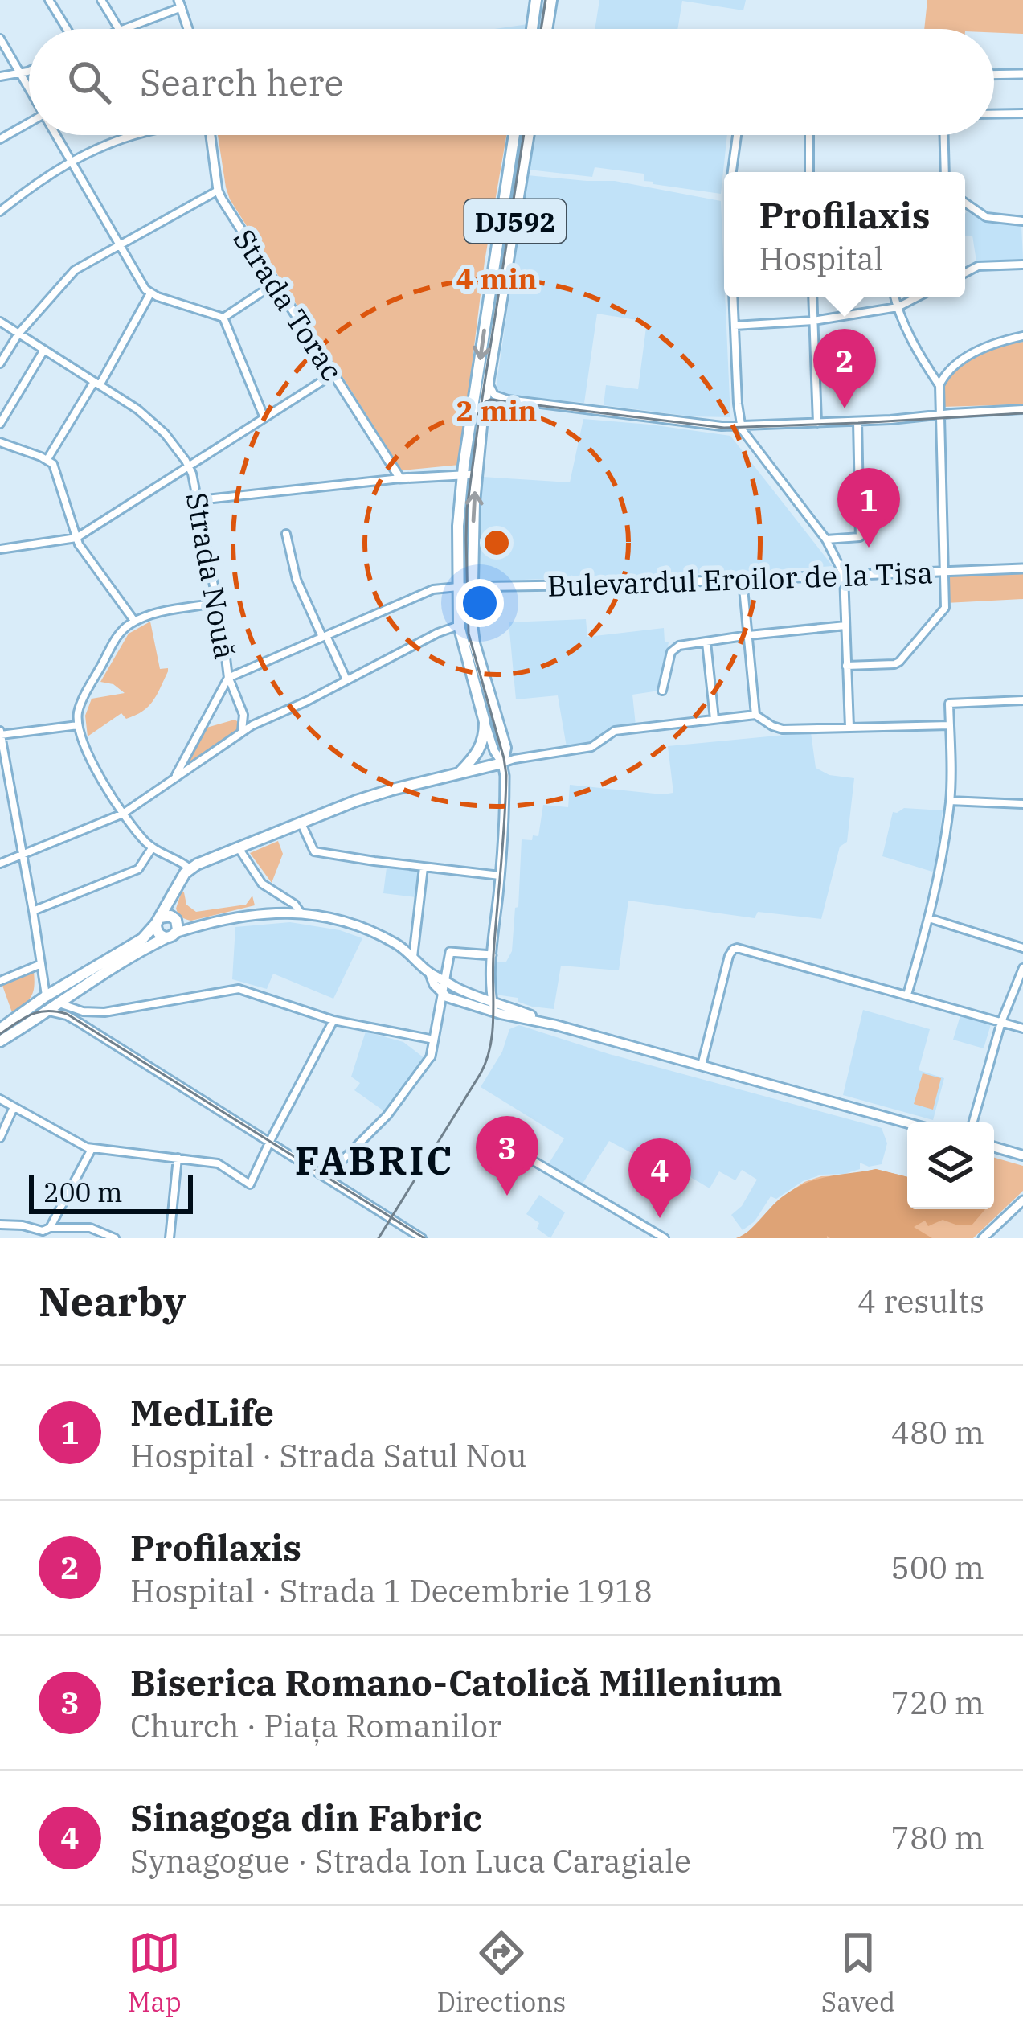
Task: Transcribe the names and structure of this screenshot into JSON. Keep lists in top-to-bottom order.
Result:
{
  "streets": {
    "main road": ["DJ592"],
    "street": ["Strada Torac", "Strada Nouă", "Bulevardul Eroilor de la Tisa"]
  },
  "crossings": [
    ["DJ592", "Bulevardul Eroilor de la Tisa"]
  ],
  "districts": ["FABRIC"],
  "scale_bar": "200 m",
  "page": {
    "search": "Search here",
    "popup": ["Profilaxis", "Hospital"],
    "pins": [
      "2",
      "1",
      "3",
      "4"
    ],
    "scale": "200 m",
    "heading": ["Nearby", "4 results"],
    "list": [
      {
        "mark": "1",
        "name": "MedLife",
        "note": "Hospital · Strada Satul Nou",
        "value": "480 m"
      },
      {
        "mark": "2",
        "name": "Profilaxis",
        "note": "Hospital · Strada 1 Decembrie 1918",
        "value": "500 m"
      },
      {
        "mark": "3",
        "name": "Biserica Romano-Catolică Millenium",
        "note": "Church · Piața Romanilor",
        "value": "720 m"
      },
      {
        "mark": "4",
        "name": "Sinagoga din Fabric",
        "note": "Synagogue · Strada Ion Luca Caragiale",
        "value": "780 m"
      }
    ],
    "nav": ["Map", "Directions", "Saved"]
  },
  "rings": ["4 min", "2 min"]
}
